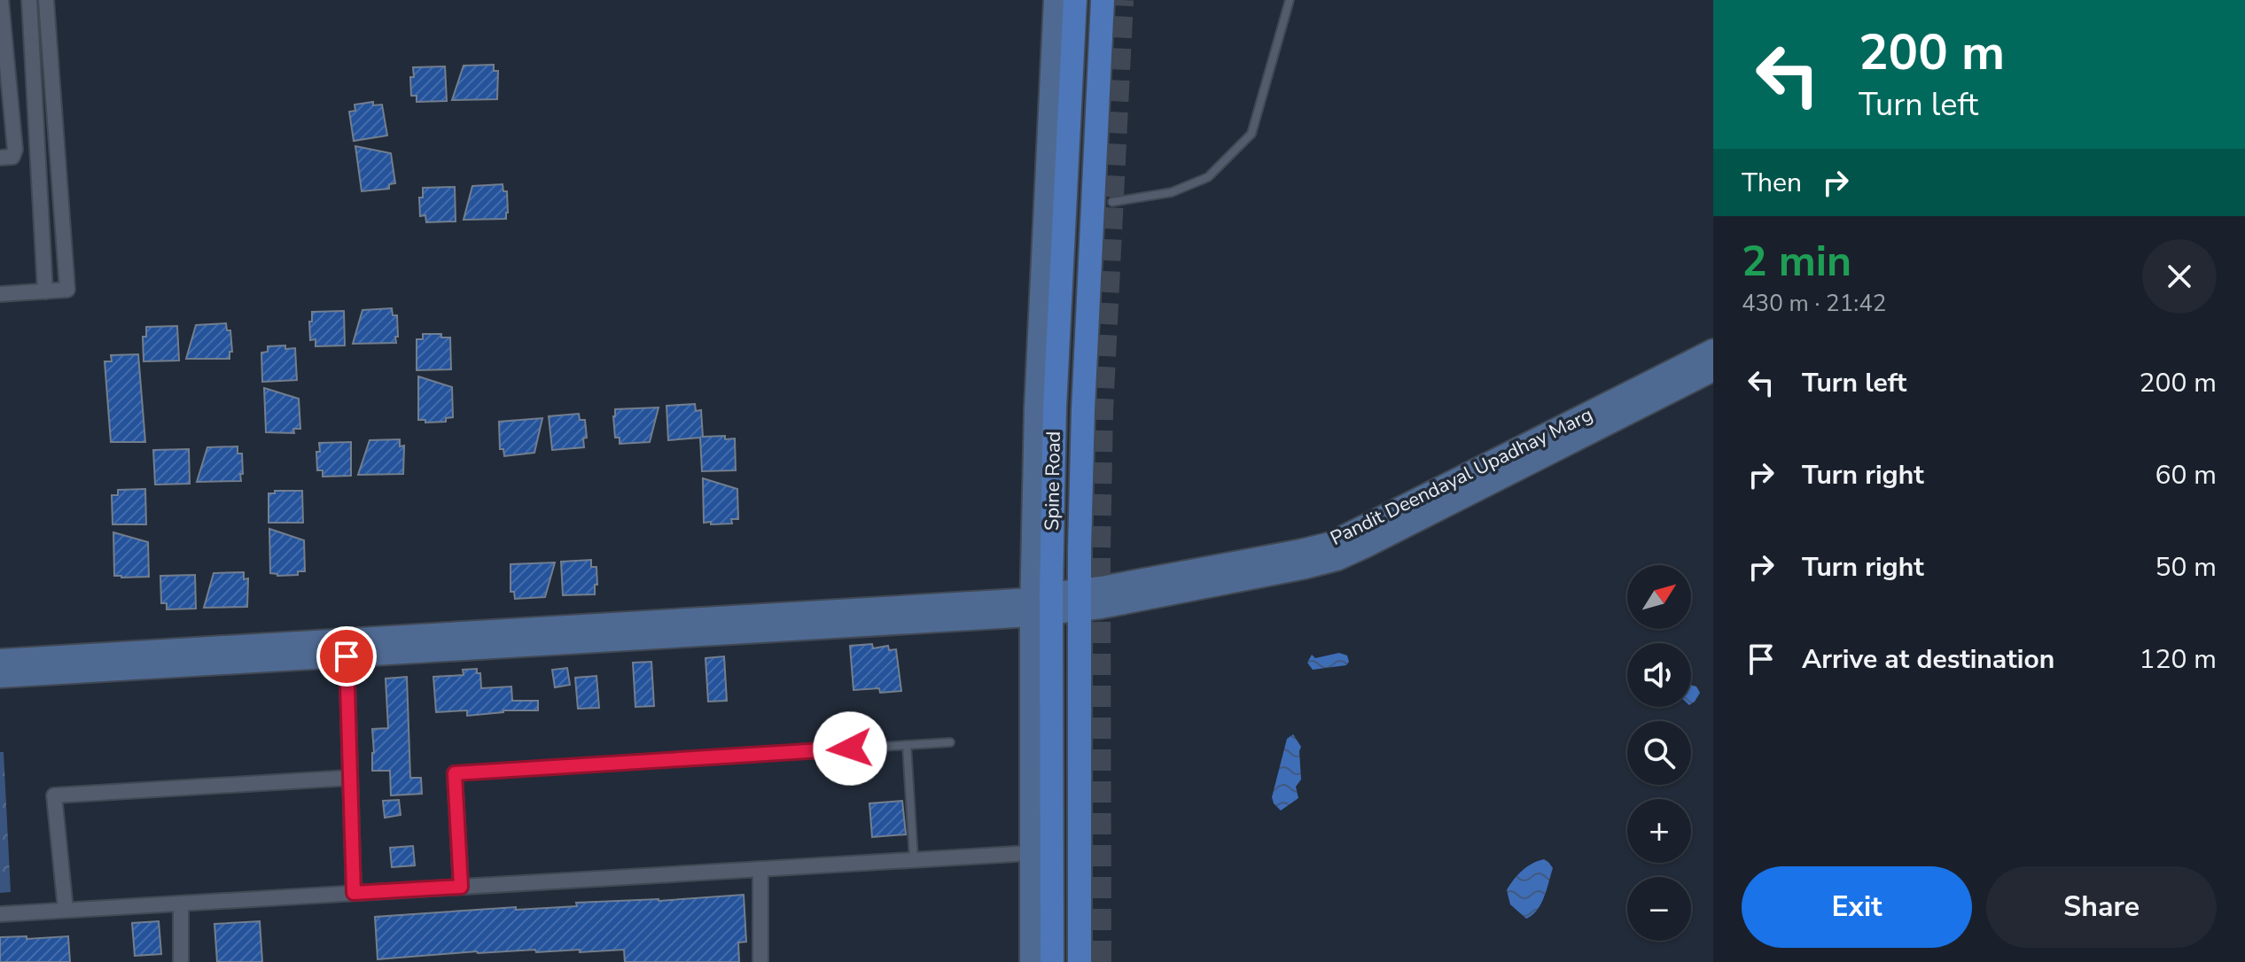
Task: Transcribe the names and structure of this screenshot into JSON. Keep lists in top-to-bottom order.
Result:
{
  "streets": {
    "main road": ["Pandit Deendayal Upadhay Marg", "Spine Road"]
  },
  "crossings": [
    ["Pandit Deendayal Upadhay Marg", "Spine Road"]
  ],
  "north": "top right",
  "page": {
    "turn": ["200 m", "Turn left"],
    "then": "Then",
    "heading": ["2 min", "430 m · 21:42"],
    "list": [
      {
        "name": "Turn left",
        "value": "200 m"
      },
      {
        "name": "Turn right",
        "value": "60 m"
      },
      {
        "name": "Turn right",
        "value": "50 m"
      },
      {
        "name": "Arrive at destination",
        "value": "120 m"
      }
    ],
    "map_buttons": ["+", "−"],
    "buttons": ["Exit", "Share"]
  }
}
